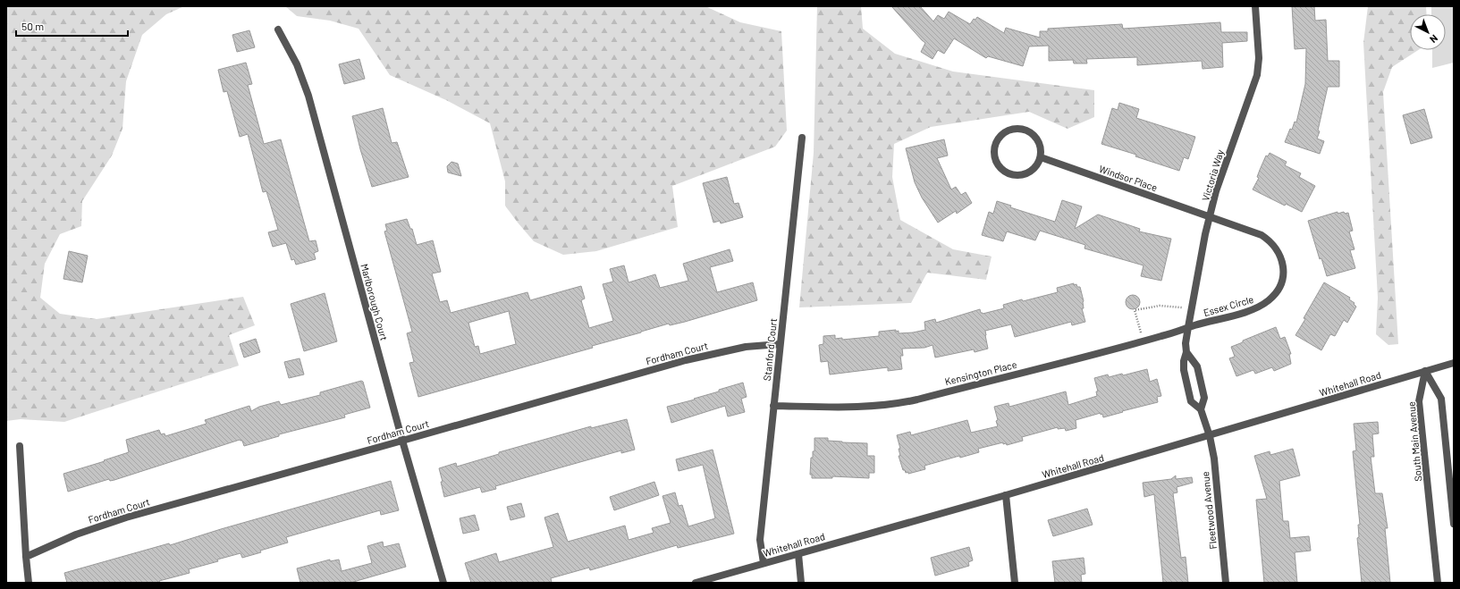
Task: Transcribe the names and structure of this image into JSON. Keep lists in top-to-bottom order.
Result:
{
  "streets": {
    "street": [
      "Victoria Way",
      "Windsor Place",
      "Marlborough Court",
      "Essex Circle",
      "Stanford Court",
      "Fordham Court",
      "Kensington Place",
      "Whitehall Road",
      "South Main Avenue",
      "Fleetwood Avenue"
    ]
  },
  "crossings": [
    ["Victoria Way", "Windsor Place"],
    ["Victoria Way", "Essex Circle"],
    ["Victoria Way", "Kensington Place"],
    ["Victoria Way", "Whitehall Road"],
    ["Victoria Way", "Fleetwood Avenue"],
    ["Windsor Place", "Essex Circle"],
    ["Marlborough Court", "Fordham Court"],
    ["Essex Circle", "Kensington Place"],
    ["Stanford Court", "Fordham Court"],
    ["Stanford Court", "Kensington Place"],
    ["Stanford Court", "Whitehall Road"],
    ["Whitehall Road", "South Main Avenue"],
    ["Whitehall Road", "Fleetwood Avenue"]
  ],
  "scale_bar": "50 m",
  "north": "bottom right"
}
